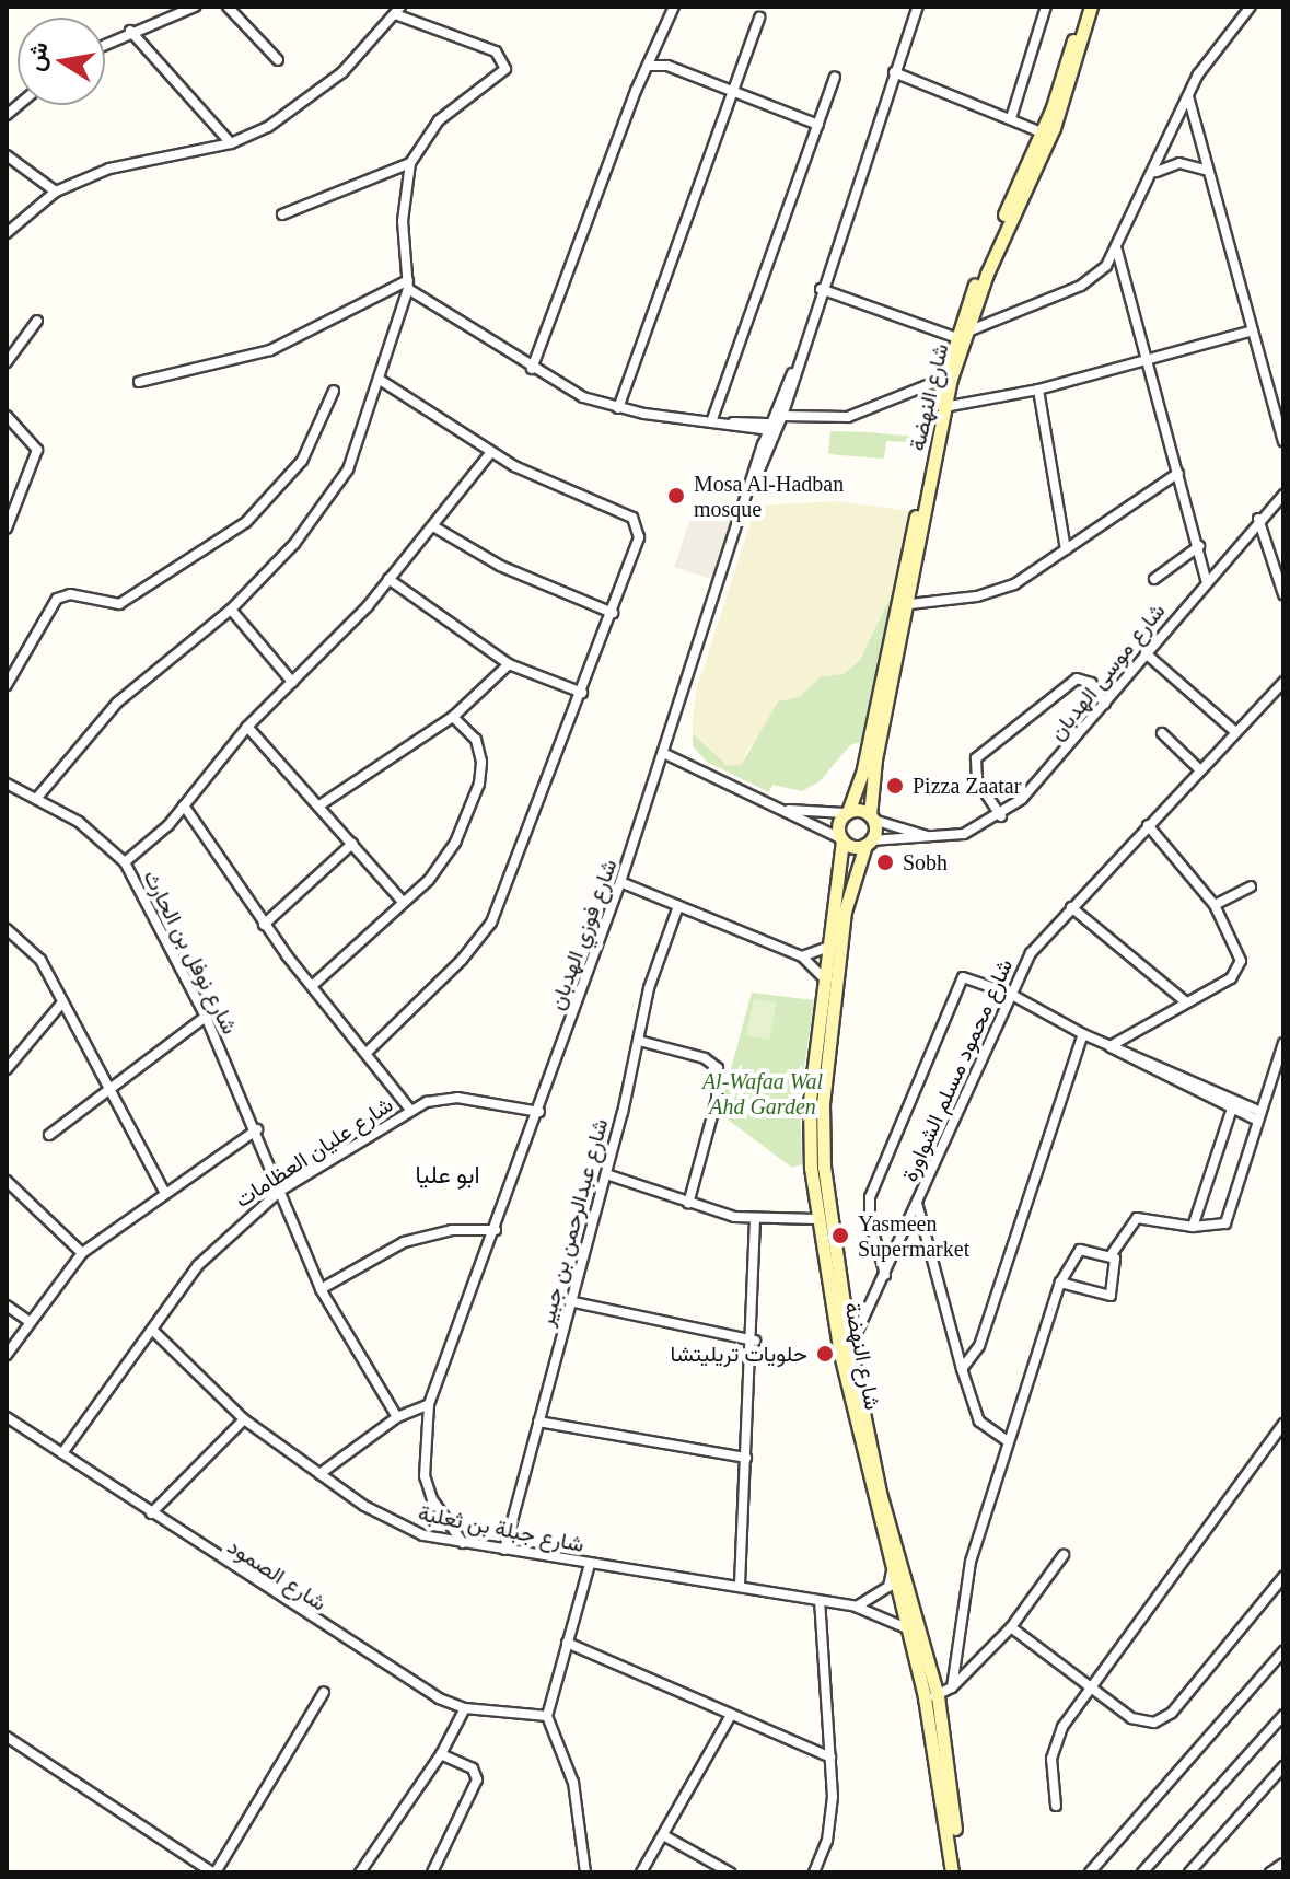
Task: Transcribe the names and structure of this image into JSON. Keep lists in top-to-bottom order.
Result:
{
  "streets": {
    "street": [
      "شارع النهضة",
      "شارع موسى الهدبان",
      "شارع فوزي الهدبان",
      "شارع نوفل بن الحارث",
      "شارع محمود مسلم الشواورة",
      "شارع عليان العظامات",
      "شارع عبدالرحمن بن جبير",
      "شارع جبلة بن ثعلبة",
      "شارع الصمود"
    ]
  },
  "crossings": [
    ["شارع النهضة", "شارع موسى الهدبان"],
    ["شارع النهضة", "شارع محمود مسلم الشواورة"],
    ["شارع النهضة", "شارع جبلة بن ثعلبة"],
    ["شارع فوزي الهدبان", "شارع عليان العظامات"],
    ["شارع فوزي الهدبان", "شارع جبلة بن ثعلبة"],
    ["شارع نوفل بن الحارث", "شارع عليان العظامات"],
    ["شارع عليان العظامات", "شارع جبلة بن ثعلبة"],
    ["شارع عليان العظامات", "شارع الصمود"],
    ["شارع عبدالرحمن بن جبير", "شارع جبلة بن ثعلبة"]
  ],
  "districts": ["ابو عليا"],
  "parks": ["Al-Wafaa Wal Ahd Garden"],
  "places": [
    "Mosa Al-Hadban mosque",
    "Pizza Zaatar",
    "Sobh",
    "Yasmeen Supermarket",
    "حلويات تريليتشا"
  ],
  "north": "left"
}
